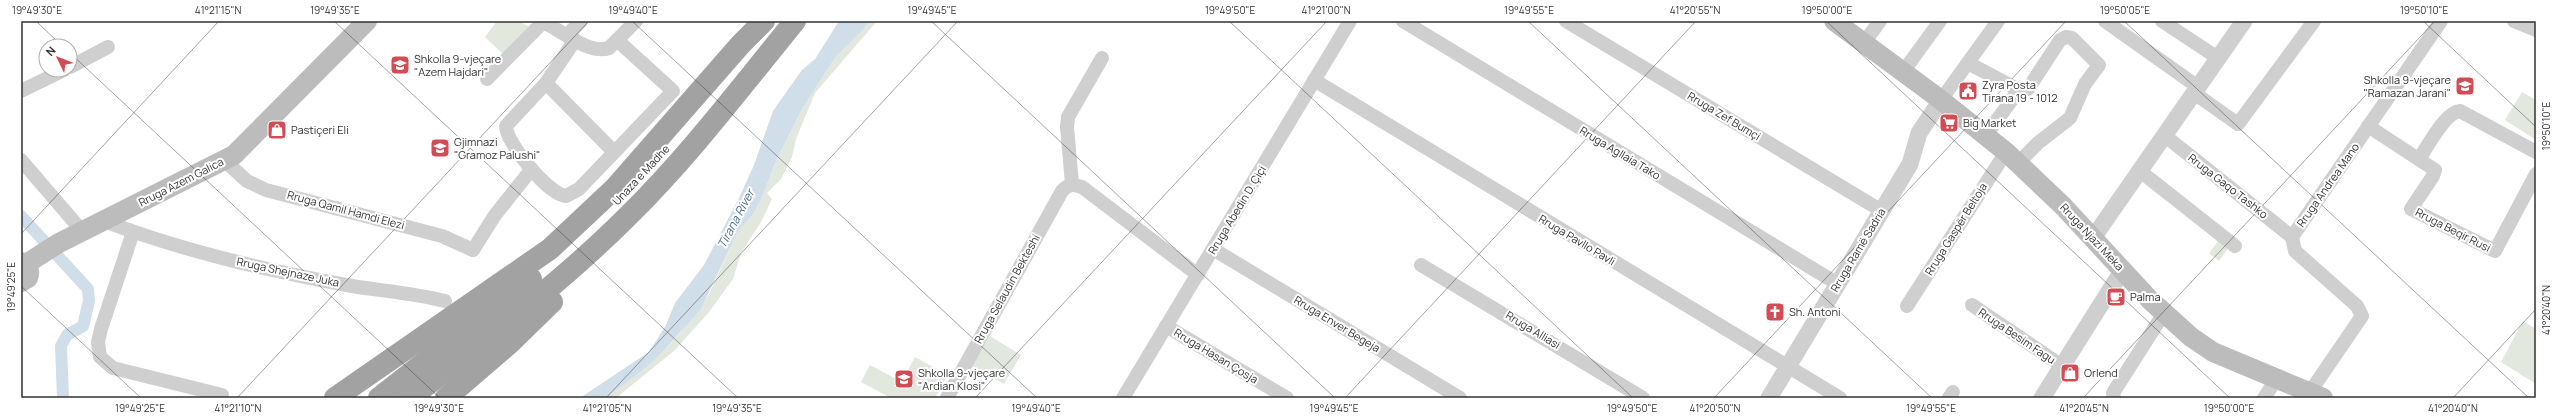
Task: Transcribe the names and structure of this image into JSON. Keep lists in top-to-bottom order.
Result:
{
  "streets": {
    "highway": ["Unaza e Madhe"],
    "main road": ["Rruga Azem Galica", "Rruga Njazi Meka"],
    "street": [
      "Rruga Zef Bumçi",
      "Rruga Agllaia Tako",
      "Rruga Andrea Mano",
      "Rruga Gaqo Tashko",
      "Rruga Qamil Hamdi Elezi",
      "Rruga Abedin D. Çiçi",
      "Rruga Gaspër Beltoja",
      "Rruga Beqir Rusi",
      "Rruga Pavllo Pavli",
      "Rruga Ramë Sadria",
      "Rruga Shejnaze Juka",
      "Rruga Selaudin Bekteshi",
      "Rruga Enver Begeja",
      "Rruga Alliasi",
      "Rruga Besim Fagu",
      "Rruga Hasan Çosja"
    ]
  },
  "crossings": [
    ["Rruga Zef Bumçi", "Rruga Ramë Sadria"],
    ["Rruga Agllaia Tako", "Rruga Ramë Sadria"],
    ["Rruga Azem Galica", "Rruga Qamil Hamdi Elezi"],
    ["Rruga Azem Galica", "Rruga Shejnaze Juka"],
    ["Rruga Andrea Mano", "Rruga Gaqo Tashko"],
    ["Rruga Andrea Mano", "Rruga Njazi Meka"],
    ["Rruga Abedin D. Çiçi", "Rruga Pavllo Pavli"],
    ["Rruga Abedin D. Çiçi", "Rruga Enver Begeja"],
    ["Rruga Abedin D. Çiçi", "Rruga Hasan Çosja"],
    ["Rruga Gaspër Beltoja", "Rruga Njazi Meka"],
    ["Rruga Njazi Meka", "Rruga Ramë Sadria"],
    ["Rruga Njazi Meka", "Rruga Besim Fagu"],
    ["Rruga Pavllo Pavli", "Rruga Ramë Sadria"]
  ],
  "water": ["Tirana River"],
  "places": {
    "school or university": [
      "Shkolla 9-vjeçare \"Azem Hajdari\"",
      "Shkolla 9-vjeçare \"Ramazan Jarani\"",
      "Gjimnazi \"Gramoz Palushi\"",
      "Shkolla 9-vjeçare \"Ardian Klosi\""
    ],
    "public building": ["Zyra Posta Tirana 19 - 1012"],
    "supermarket": ["Big Market"],
    "shop": ["Pastiçeri Eli", "Orlend"],
    "cafe": ["Palma"],
    "church": ["Sh. Antoni"]
  },
  "north": "top left",
  "coordinates": [
    "19°49'30\"E",
    "41°21'15\"N",
    "19°49'35\"E",
    "19°49'40\"E",
    "19°49'45\"E",
    "19°49'50\"E",
    "41°21'00\"N",
    "19°49'55\"E",
    "41°20'55\"N",
    "19°50'00\"E",
    "19°50'05\"E",
    "19°50'10\"E",
    "19°49'25\"E",
    "41°20'40\"N",
    "41°21'10\"N",
    "41°21'05\"N",
    "41°20'50\"N",
    "41°20'45\"N"
  ]
}
